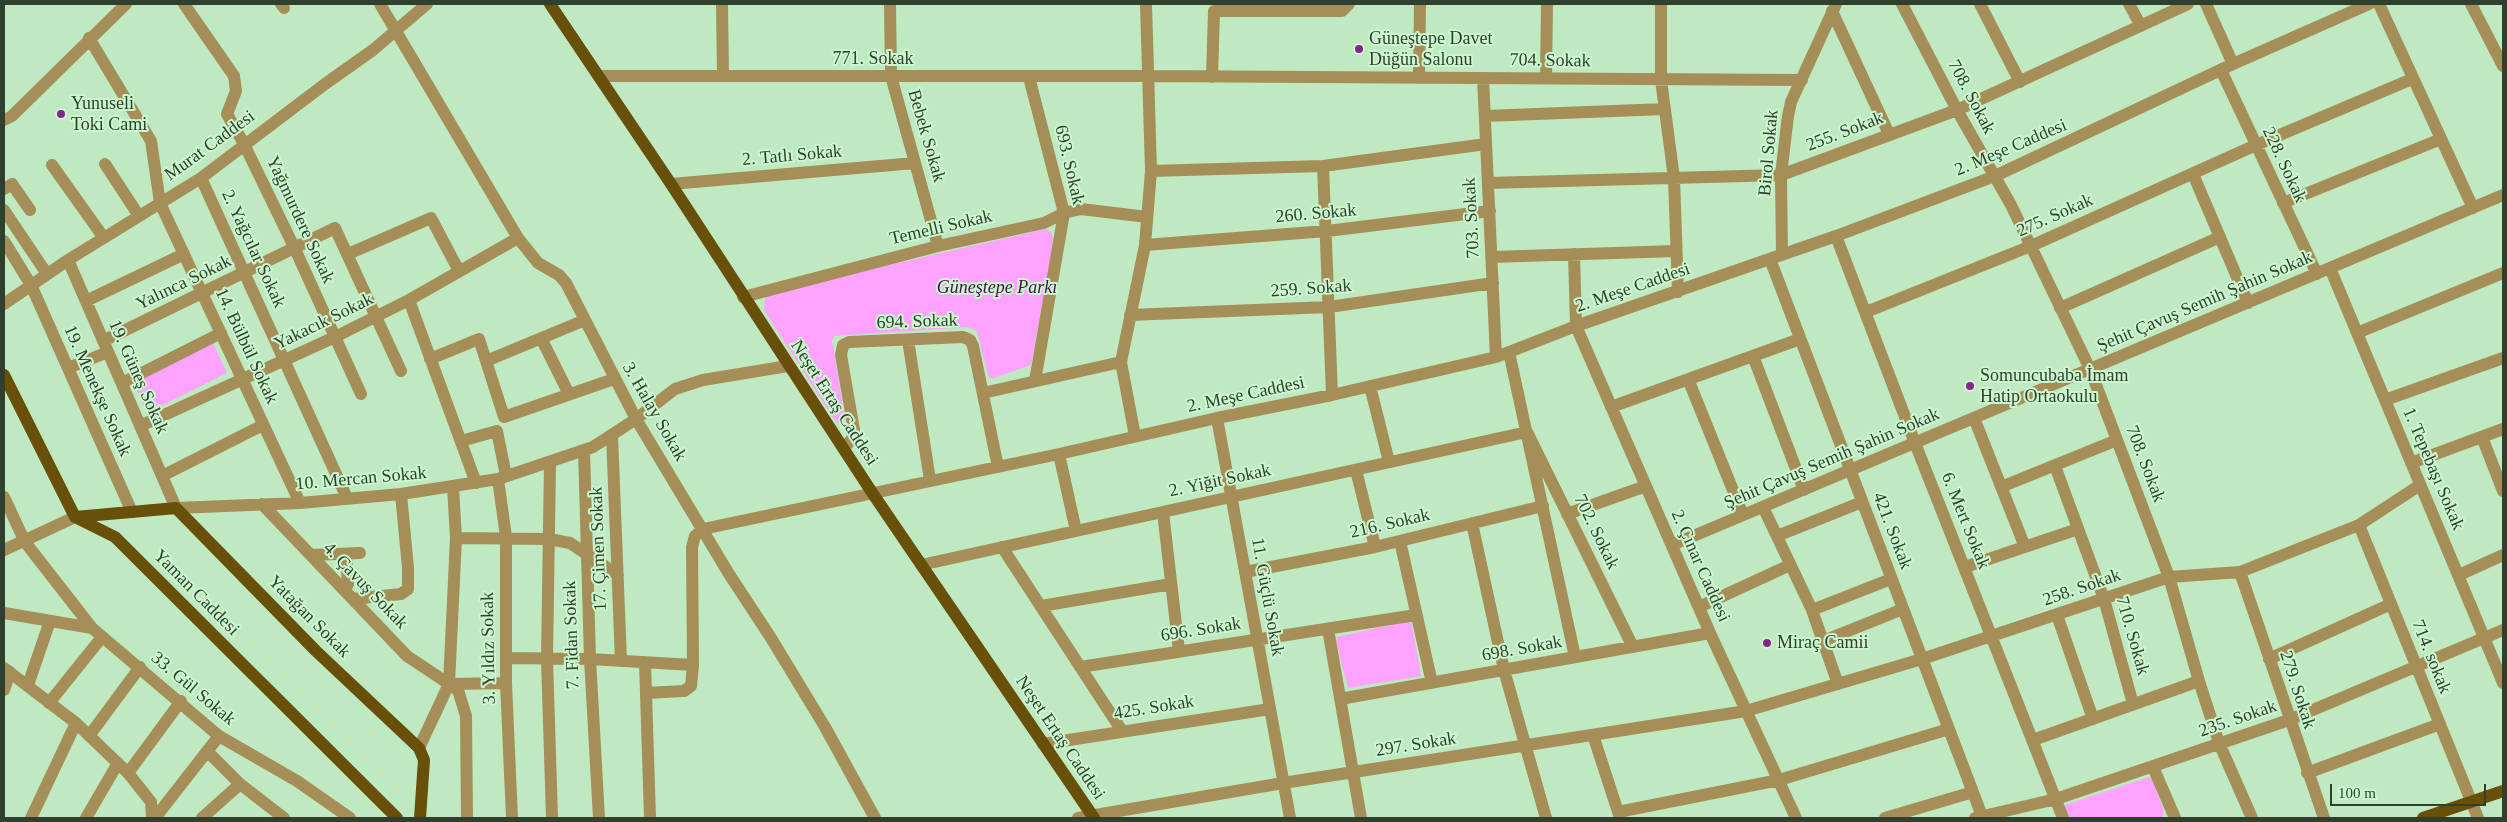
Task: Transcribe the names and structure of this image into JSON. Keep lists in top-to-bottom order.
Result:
{
  "streets": {
    "main road": [
      "Neşet Ertaş Caddesi",
      "10. Mercan Sokak",
      "Yaman Caddesi",
      "Yatağan Sokak"
    ],
    "street": [
      "771. Sokak",
      "704. Sokak",
      "708. Sokak",
      "255. Sokak",
      "Bebek Sokak",
      "Murat Caddesi",
      "2. Meşe Caddesi",
      "Birol Sokak",
      "2. Tatlı Sokak",
      "693. Sokak",
      "228. Sokak",
      "260. Sokak",
      "275. Sokak",
      "703. Sokak",
      "Yağmurdere Sokak",
      "Temelli Sokak",
      "2. Yağcılar Sokak",
      "Yalınca Sokak",
      "259. Sokak",
      "Şehit Çavuş Semih Şahin Sokak",
      "Yakacık Sokak",
      "694. Sokak",
      "14. Bülbül Sokak",
      "19. Güneş Sokak",
      "19. Menekşe Sokak",
      "3. Halay Sokak",
      "1. Tepebaşı Sokak",
      "2. Yiğit Sokak",
      "6. Mert Sokak",
      "216. Sokak",
      "421. Sokak",
      "702. Sokak",
      "17. Çimen Sokak",
      "2. Çınar Caddesi",
      "4. Çavuş Sokak",
      "258. Sokak",
      "11. Güçlü Sokak",
      "696. Sokak",
      "7. Fidan Sokak",
      "710. Sokak",
      "3. Yıldız Sokak",
      "698. Sokak",
      "714. sokak",
      "33. Gül Sokak",
      "279. Sokak",
      "425. Sokak",
      "235. Sokak",
      "297. Sokak"
    ]
  },
  "crossings": [
    ["771. Sokak", "704. Sokak"],
    ["771. Sokak", "Bebek Sokak"],
    ["771. Sokak", "693. Sokak"],
    ["771. Sokak", "Neşet Ertaş Caddesi"],
    ["704. Sokak", "Birol Sokak"],
    ["704. Sokak", "703. Sokak"],
    ["708. Sokak", "255. Sokak"],
    ["708. Sokak", "2. Meşe Caddesi"],
    ["708. Sokak", "275. Sokak"],
    ["708. Sokak", "Şehit Çavuş Semih Şahin Sokak"],
    ["708. Sokak", "258. Sokak"],
    ["708. Sokak", "235. Sokak"],
    ["255. Sokak", "Birol Sokak"],
    ["255. Sokak", "703. Sokak"],
    ["Bebek Sokak", "2. Tatlı Sokak"],
    ["Bebek Sokak", "Temelli Sokak"],
    ["Murat Caddesi", "Yağmurdere Sokak"],
    ["Murat Caddesi", "2. Yağcılar Sokak"],
    ["Murat Caddesi", "14. Bülbül Sokak"],
    ["Murat Caddesi", "19. Güneş Sokak"],
    ["Murat Caddesi", "19. Menekşe Sokak"],
    ["Murat Caddesi", "3. Halay Sokak"],
    ["2. Meşe Caddesi", "Birol Sokak"],
    ["2. Meşe Caddesi", "228. Sokak"],
    ["2. Meşe Caddesi", "703. Sokak"],
    ["2. Meşe Caddesi", "694. Sokak"],
    ["2. Meşe Caddesi", "Neşet Ertaş Caddesi"],
    ["2. Meşe Caddesi", "3. Halay Sokak"],
    ["2. Meşe Caddesi", "6. Mert Sokak"],
    ["2. Meşe Caddesi", "421. Sokak"],
    ["2. Meşe Caddesi", "702. Sokak"],
    ["2. Meşe Caddesi", "2. Çınar Caddesi"],
    ["2. Meşe Caddesi", "11. Güçlü Sokak"],
    ["Birol Sokak", "421. Sokak"],
    ["2. Tatlı Sokak", "Neşet Ertaş Caddesi"],
    ["693. Sokak", "Temelli Sokak"],
    ["228. Sokak", "275. Sokak"],
    ["228. Sokak", "Şehit Çavuş Semih Şahin Sokak"],
    ["260. Sokak", "703. Sokak"],
    ["275. Sokak", "6. Mert Sokak"],
    ["703. Sokak", "259. Sokak"],
    ["Yağmurdere Sokak", "Yalınca Sokak"],
    ["Yağmurdere Sokak", "Yakacık Sokak"],
    ["Temelli Sokak", "Neşet Ertaş Caddesi"],
    ["2. Yağcılar Sokak", "Yalınca Sokak"],
    ["2. Yağcılar Sokak", "Yakacık Sokak"],
    ["2. Yağcılar Sokak", "10. Mercan Sokak"],
    ["Yalınca Sokak", "14. Bülbül Sokak"],
    ["Yalınca Sokak", "19. Güneş Sokak"],
    ["Yalınca Sokak", "19. Menekşe Sokak"],
    ["Şehit Çavuş Semih Şahin Sokak", "1. Tepebaşı Sokak"],
    ["Şehit Çavuş Semih Şahin Sokak", "6. Mert Sokak"],
    ["Şehit Çavuş Semih Şahin Sokak", "421. Sokak"],
    ["Şehit Çavuş Semih Şahin Sokak", "2. Çınar Caddesi"],
    ["Yakacık Sokak", "14. Bülbül Sokak"],
    ["Yakacık Sokak", "19. Güneş Sokak"],
    ["Yakacık Sokak", "3. Halay Sokak"],
    ["694. Sokak", "Neşet Ertaş Caddesi"],
    ["14. Bülbül Sokak", "10. Mercan Sokak"],
    ["19. Güneş Sokak", "10. Mercan Sokak"],
    ["19. Güneş Sokak", "Yatağan Sokak"],
    ["19. Menekşe Sokak", "10. Mercan Sokak"],
    ["Neşet Ertaş Caddesi", "10. Mercan Sokak"],
    ["Neşet Ertaş Caddesi", "2. Yiğit Sokak"],
    ["Neşet Ertaş Caddesi", "425. Sokak"],
    ["Neşet Ertaş Caddesi", "297. Sokak"],
    ["3. Halay Sokak", "10. Mercan Sokak"],
    ["1. Tepebaşı Sokak", "258. Sokak"],
    ["1. Tepebaşı Sokak", "235. Sokak"],
    ["10. Mercan Sokak", "17. Çimen Sokak"],
    ["10. Mercan Sokak", "4. Çavuş Sokak"],
    ["10. Mercan Sokak", "Yaman Caddesi"],
    ["10. Mercan Sokak", "Yatağan Sokak"],
    ["10. Mercan Sokak", "7. Fidan Sokak"],
    ["10. Mercan Sokak", "3. Yıldız Sokak"],
    ["2. Yiğit Sokak", "702. Sokak"],
    ["2. Yiğit Sokak", "11. Güçlü Sokak"],
    ["6. Mert Sokak", "258. Sokak"],
    ["6. Mert Sokak", "235. Sokak"],
    ["216. Sokak", "702. Sokak"],
    ["216. Sokak", "11. Güçlü Sokak"],
    ["421. Sokak", "258. Sokak"],
    ["421. Sokak", "235. Sokak"],
    ["702. Sokak", "698. Sokak"],
    ["2. Çınar Caddesi", "258. Sokak"],
    ["2. Çınar Caddesi", "698. Sokak"],
    ["2. Çınar Caddesi", "297. Sokak"],
    ["258. Sokak", "710. Sokak"],
    ["258. Sokak", "714. sokak"],
    ["258. Sokak", "279. Sokak"],
    ["258. Sokak", "297. Sokak"],
    ["11. Güçlü Sokak", "696. Sokak"],
    ["11. Güçlü Sokak", "425. Sokak"],
    ["11. Güçlü Sokak", "297. Sokak"],
    ["714. sokak", "235. Sokak"],
    ["279. Sokak", "235. Sokak"]
  ],
  "parks": ["Güneştepe Parkı"],
  "places": [
    "Güneştepe Davet Düğün Salonu",
    "Yunuseli Toki Cami",
    "Somuncubaba İmam Hatip Ortaokulu",
    "Miraç Camii"
  ],
  "scale_bar": "100 m"
}
